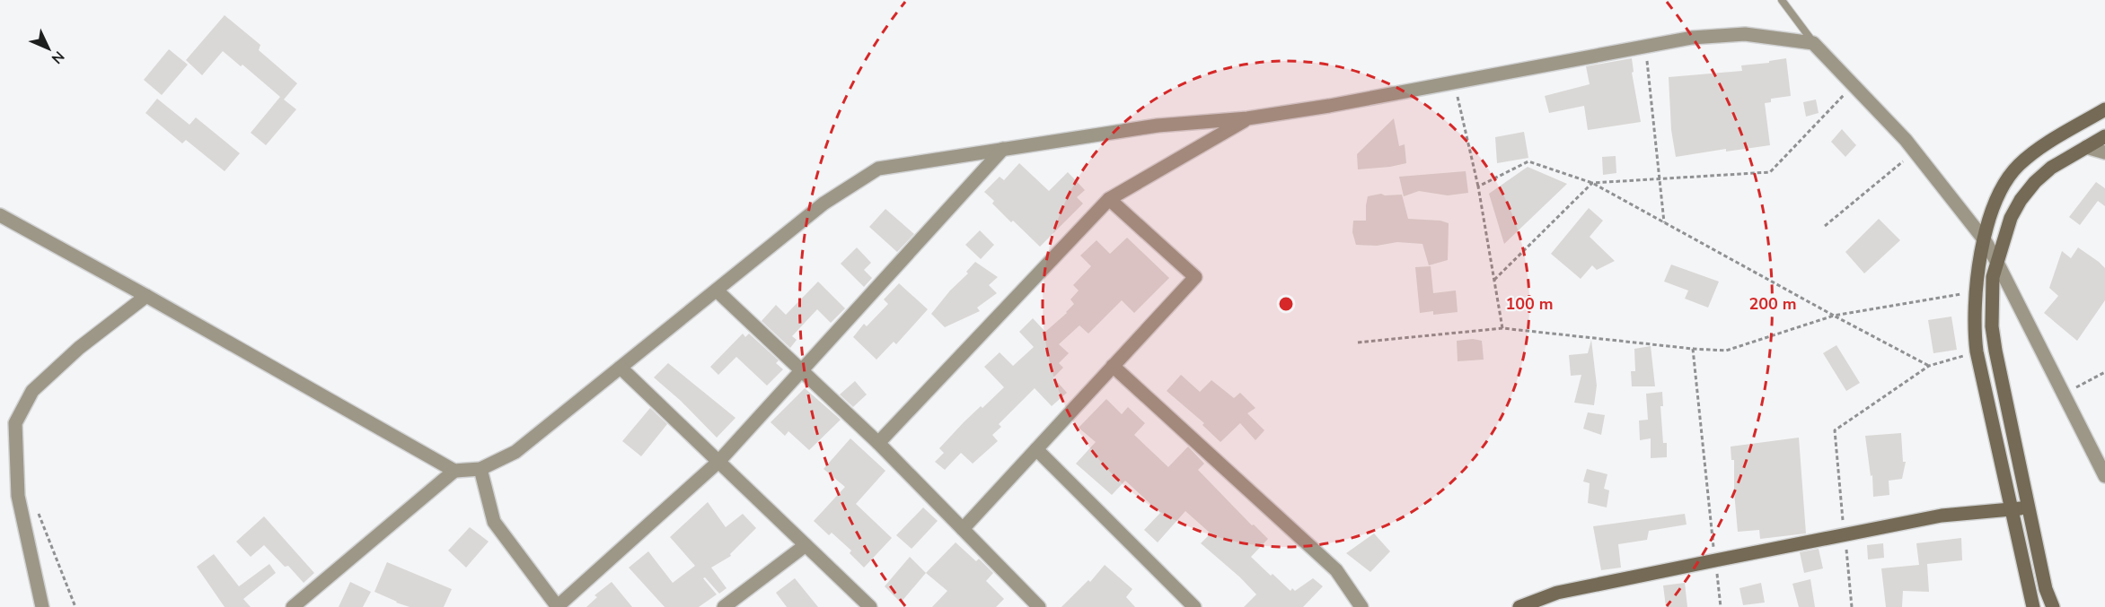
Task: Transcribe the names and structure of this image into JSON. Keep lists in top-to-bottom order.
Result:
{
  "north": "bottom right",
  "rings": ["100 m", "200 m"]
}
